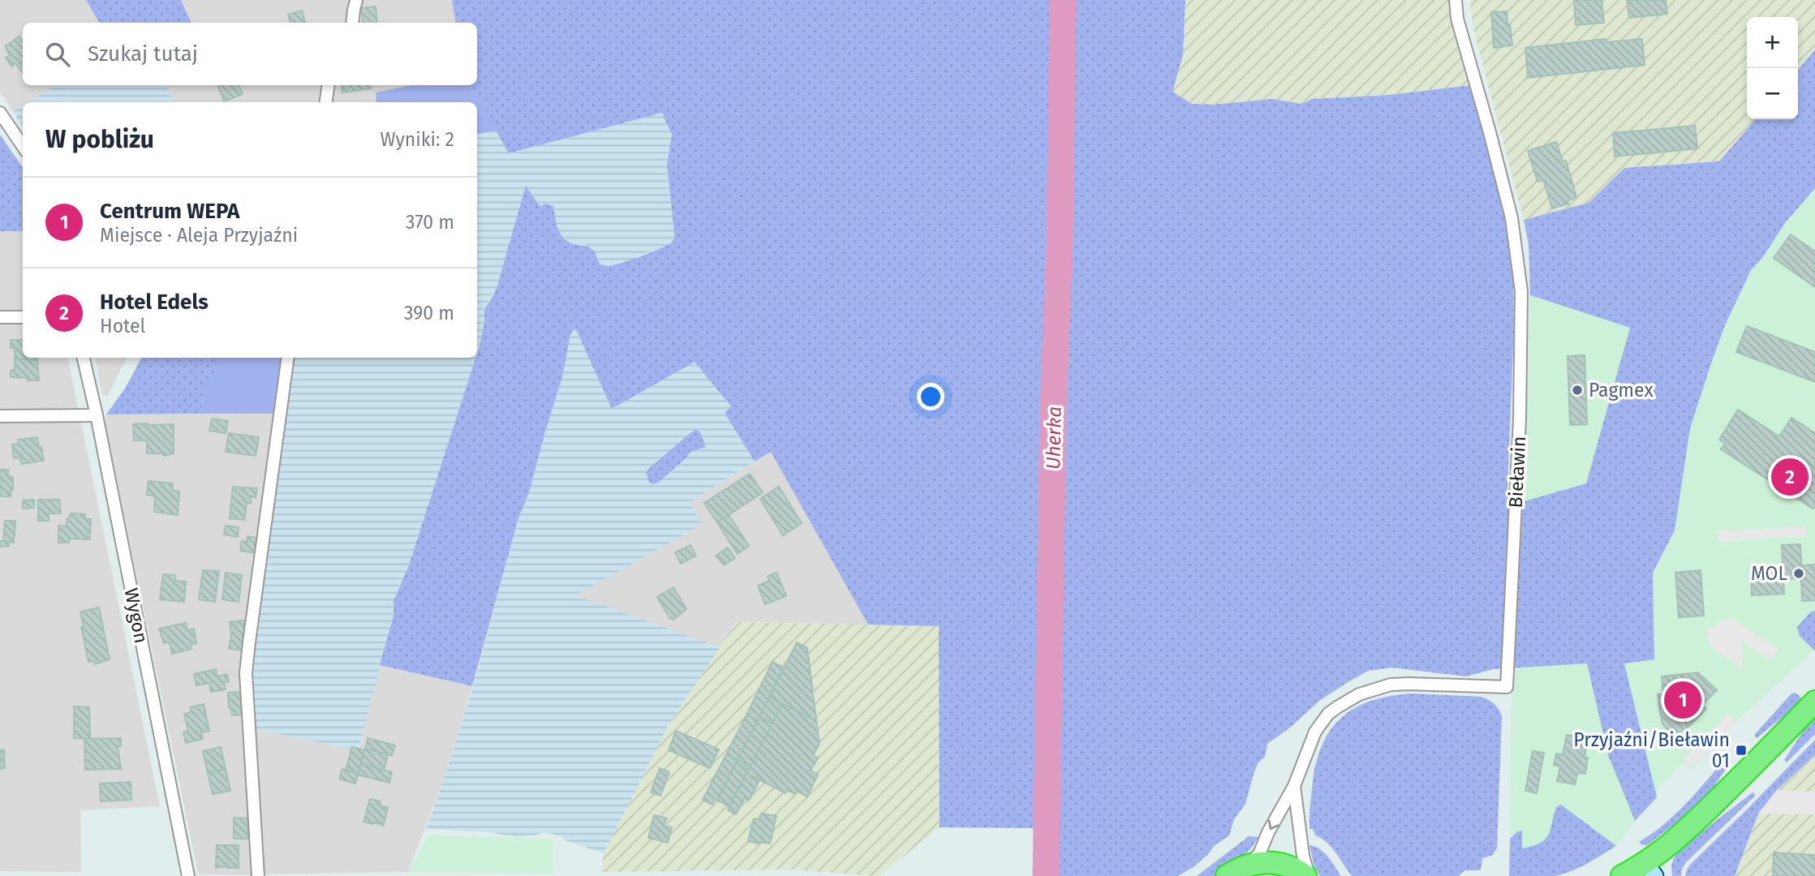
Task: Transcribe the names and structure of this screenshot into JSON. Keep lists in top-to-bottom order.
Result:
{
  "streets": {
    "street": ["Bieławin", "Wygon"]
  },
  "water": ["Uherka"],
  "places": {
    "other": ["Pagmex", "MOL"],
    "transit": ["Przyjaźni/Bieławin 01"]
  },
  "page": {
    "map_buttons": ["+", "−"],
    "search": "Szukaj tutaj",
    "heading": ["W pobliżu", "Wyniki: 2"],
    "list": [
      {
        "mark": "1",
        "name": "Centrum WEPA",
        "note": "Miejsce · Aleja Przyjaźni",
        "value": "370 m"
      },
      {
        "mark": "2",
        "name": "Hotel Edels",
        "note": "Hotel",
        "value": "390 m"
      }
    ],
    "pins": ["2", "1"]
  }
}
